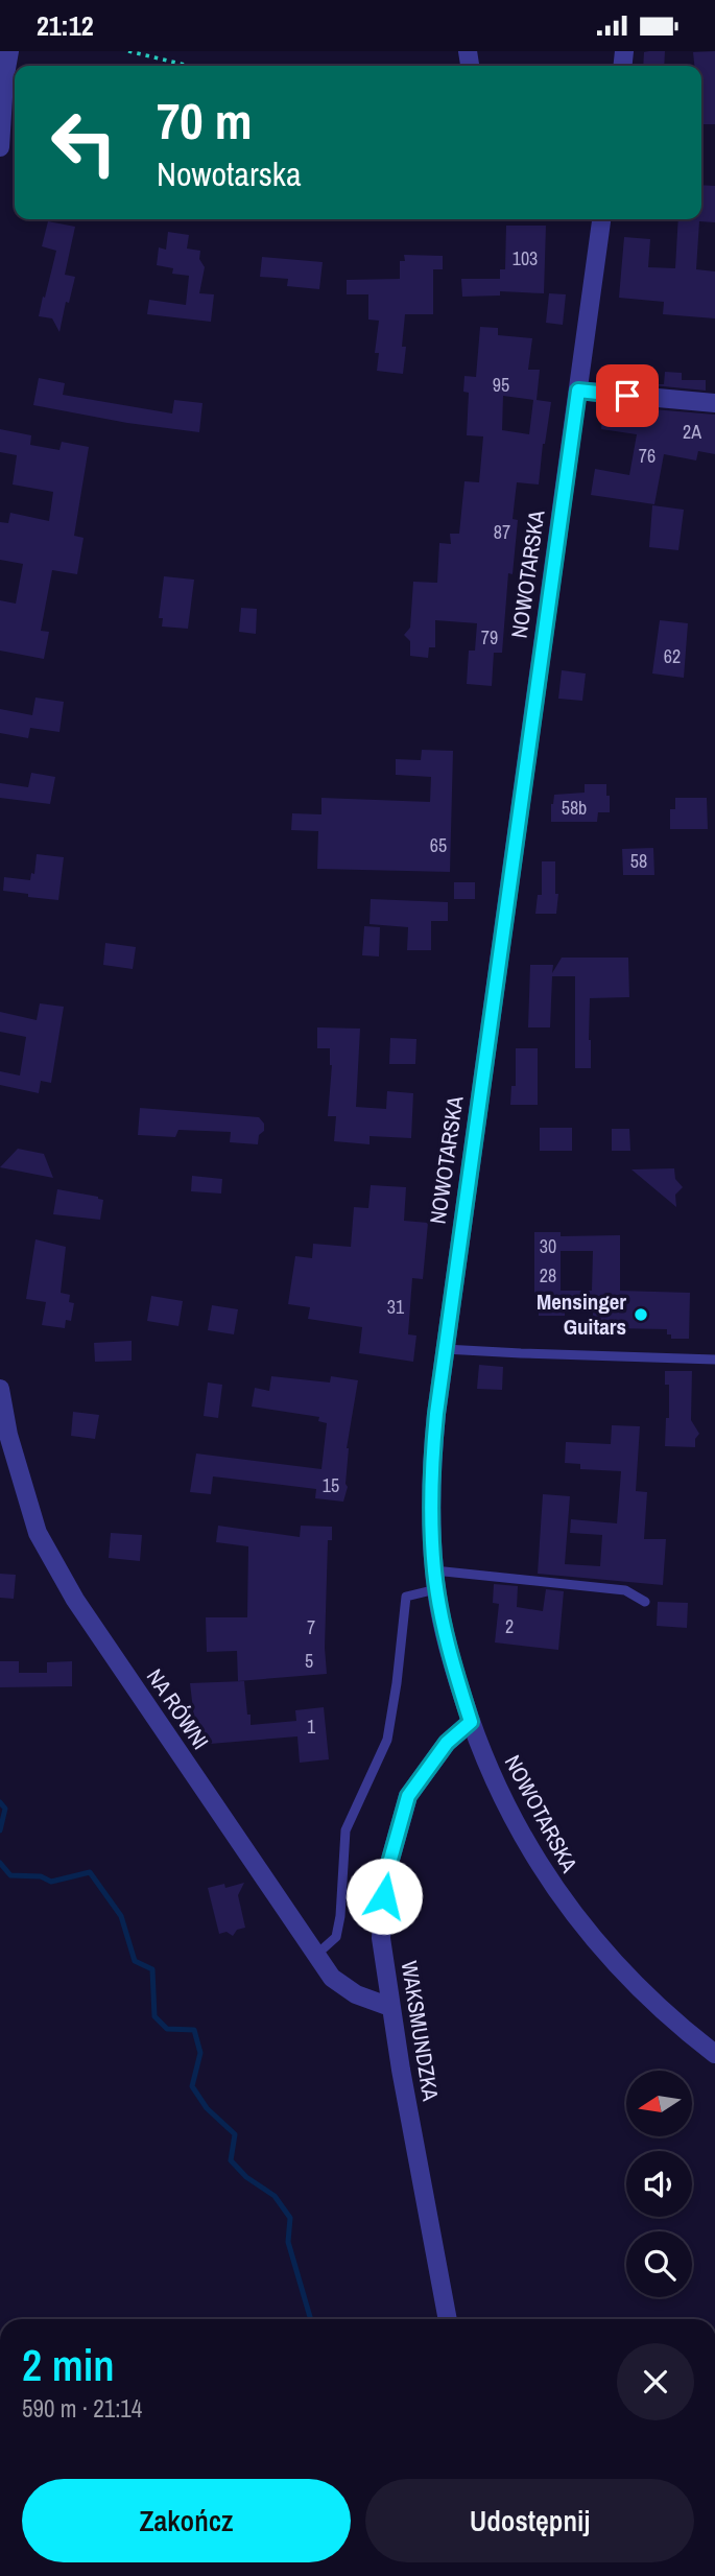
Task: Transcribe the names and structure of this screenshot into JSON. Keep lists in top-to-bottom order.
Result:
{
  "streets": {
    "street": ["NOWOTARSKA", "NA RÓWNI", "WAKSMUNDZKA"]
  },
  "crossings": [
    ["NOWOTARSKA", "WAKSMUNDZKA"],
    ["NA RÓWNI", "WAKSMUNDZKA"]
  ],
  "places": ["Mensinger Guitars"],
  "house_numbers": [
    "103",
    "95",
    "2A",
    "76",
    "87",
    "79",
    "62",
    "58b",
    "65",
    "58",
    "30",
    "28",
    "31",
    "15",
    "2",
    "7",
    "5",
    "1"
  ],
  "north": "left",
  "page": {
    "status": "21:12",
    "turn": ["70 m", "Nowotarska"],
    "heading": ["2 min", "590 m · 21:14"],
    "buttons": ["Zakończ", "Udostępnij"]
  }
}
